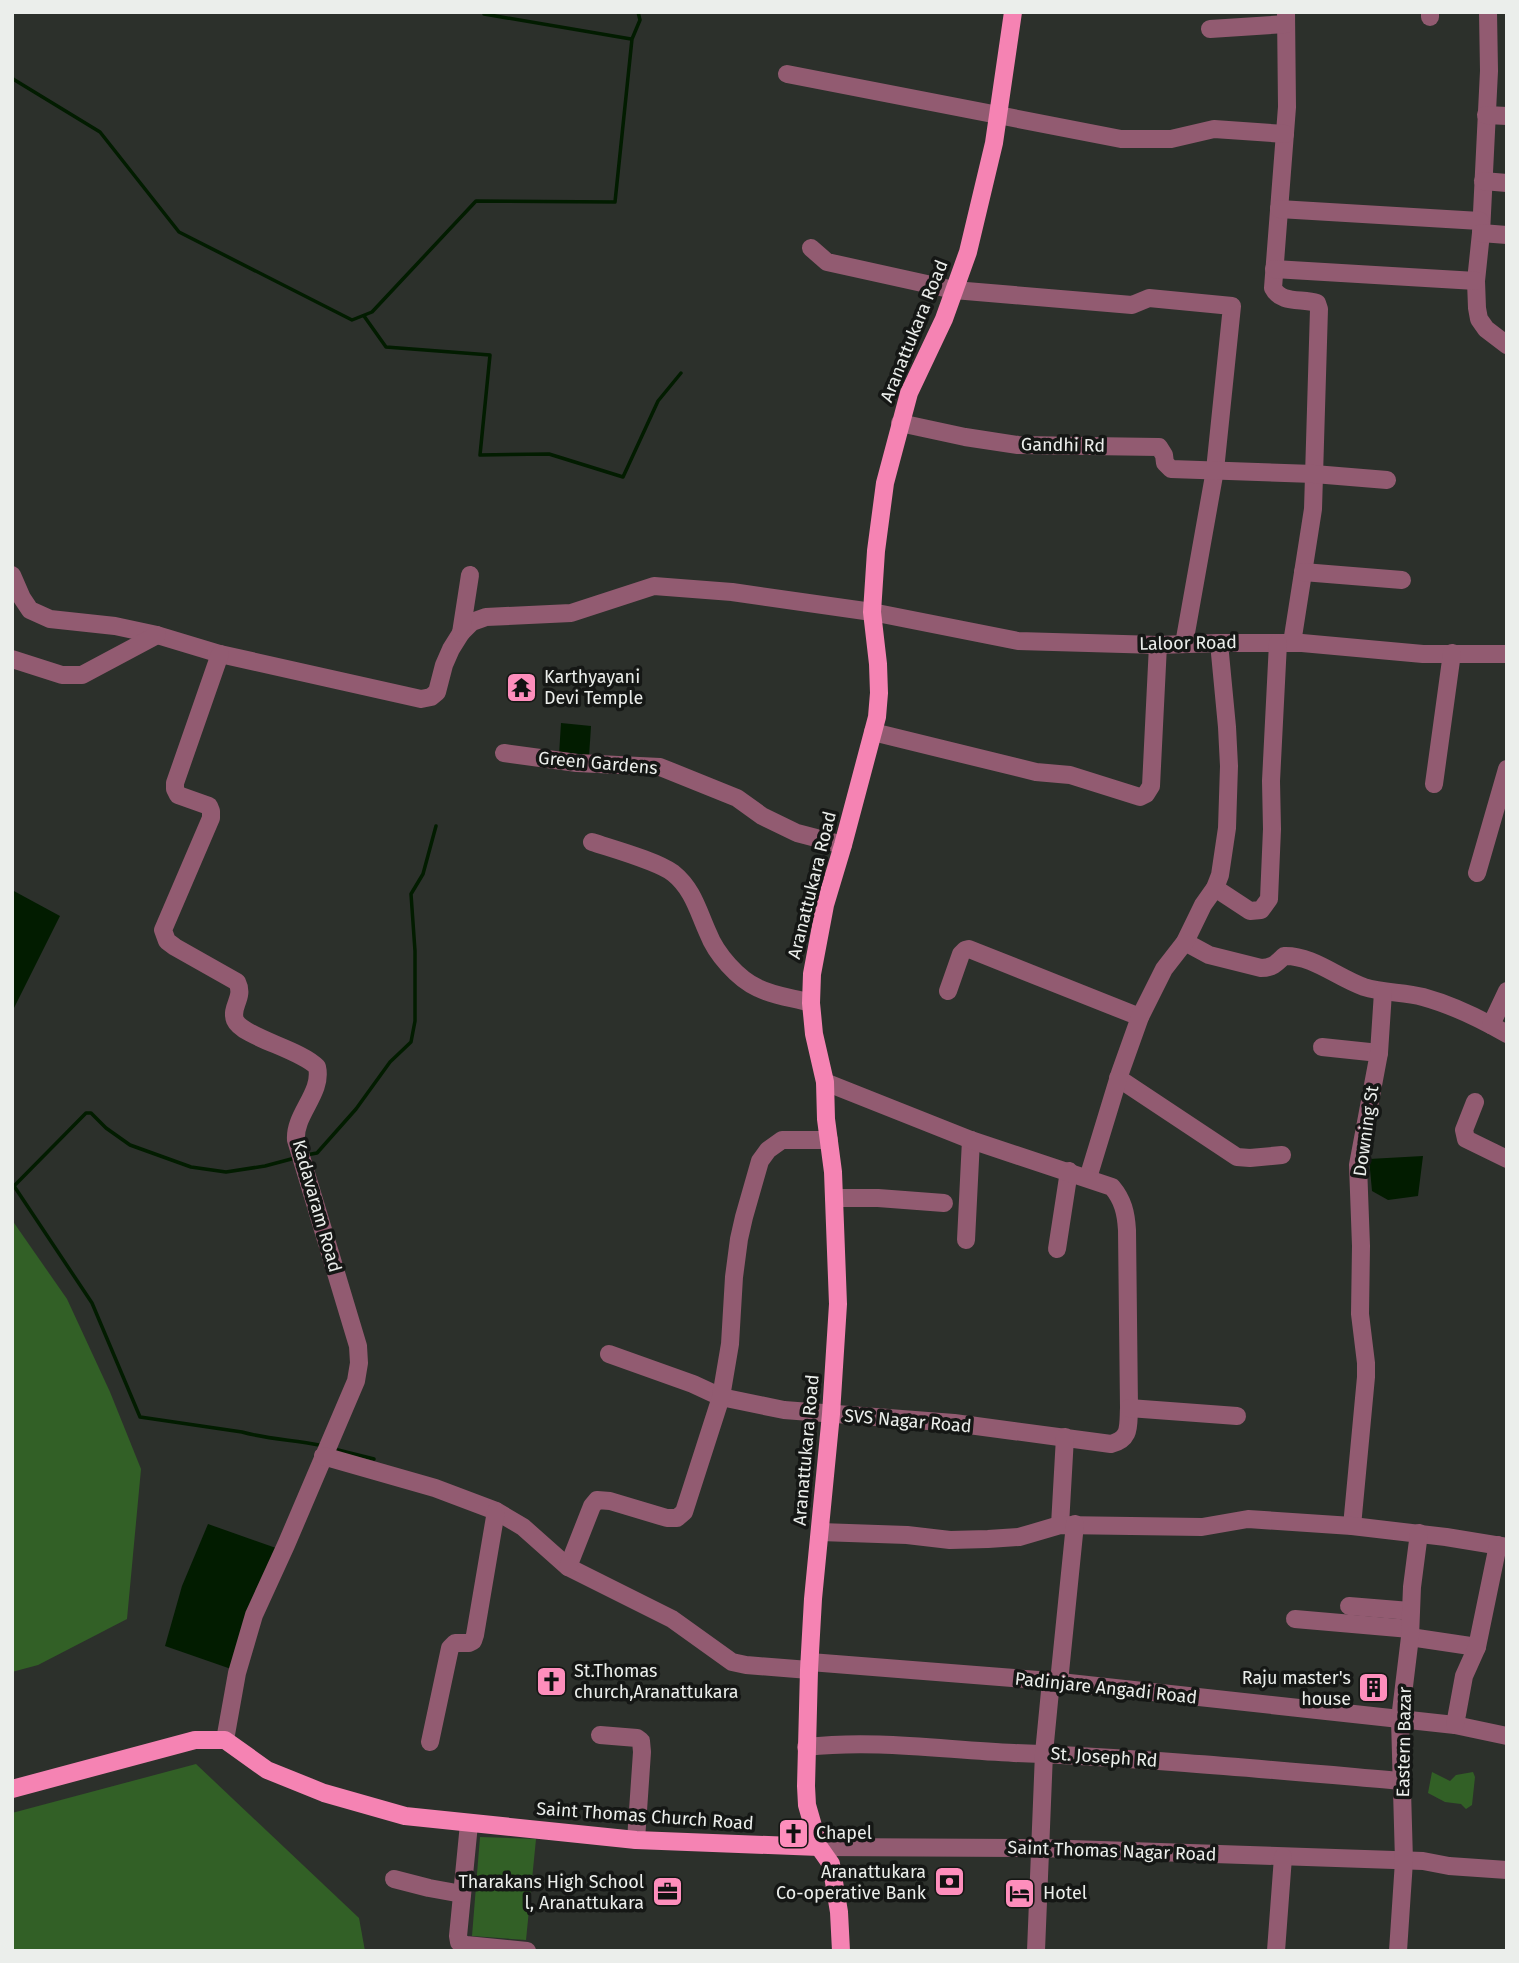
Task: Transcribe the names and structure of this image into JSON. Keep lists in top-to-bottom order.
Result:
{
  "streets": {
    "main road": ["Aranattukara Road", "Saint Thomas Church Road"],
    "street": [
      "Gandhi Rd",
      "Laloor Road",
      "Green Gardens",
      "Downing St",
      "Kadavaram Road",
      "SVS Nagar Road",
      "Padinjare Angadi Road",
      "Eastern Bazar",
      "St. Joseph Rd",
      "Saint Thomas Nagar Road"
    ]
  },
  "crossings": [
    ["Aranattukara Road", "Gandhi Rd"],
    ["Aranattukara Road", "Laloor Road"],
    ["Aranattukara Road", "Green Gardens"],
    ["Aranattukara Road", "SVS Nagar Road"],
    ["Aranattukara Road", "Padinjare Angadi Road"],
    ["Aranattukara Road", "St. Joseph Rd"],
    ["Aranattukara Road", "Saint Thomas Church Road"],
    ["Aranattukara Road", "Saint Thomas Nagar Road"],
    ["Kadavaram Road", "Padinjare Angadi Road"],
    ["Kadavaram Road", "Saint Thomas Church Road"],
    ["Padinjare Angadi Road", "Eastern Bazar"],
    ["Eastern Bazar", "St. Joseph Rd"],
    ["Eastern Bazar", "Saint Thomas Nagar Road"],
    ["Saint Thomas Church Road", "Saint Thomas Nagar Road"]
  ],
  "places": {
    "temple": ["Karthyayani Devi Temple"],
    "church": ["St.Thomas church,Aranattukara", "Chapel"],
    "building": ["Raju master's house"],
    "bank": ["Aranattukara Co-operative Bank"],
    "office": ["Tharakans High School l, Aranattukara"],
    "hotel": ["Hotel"]
  }
}
